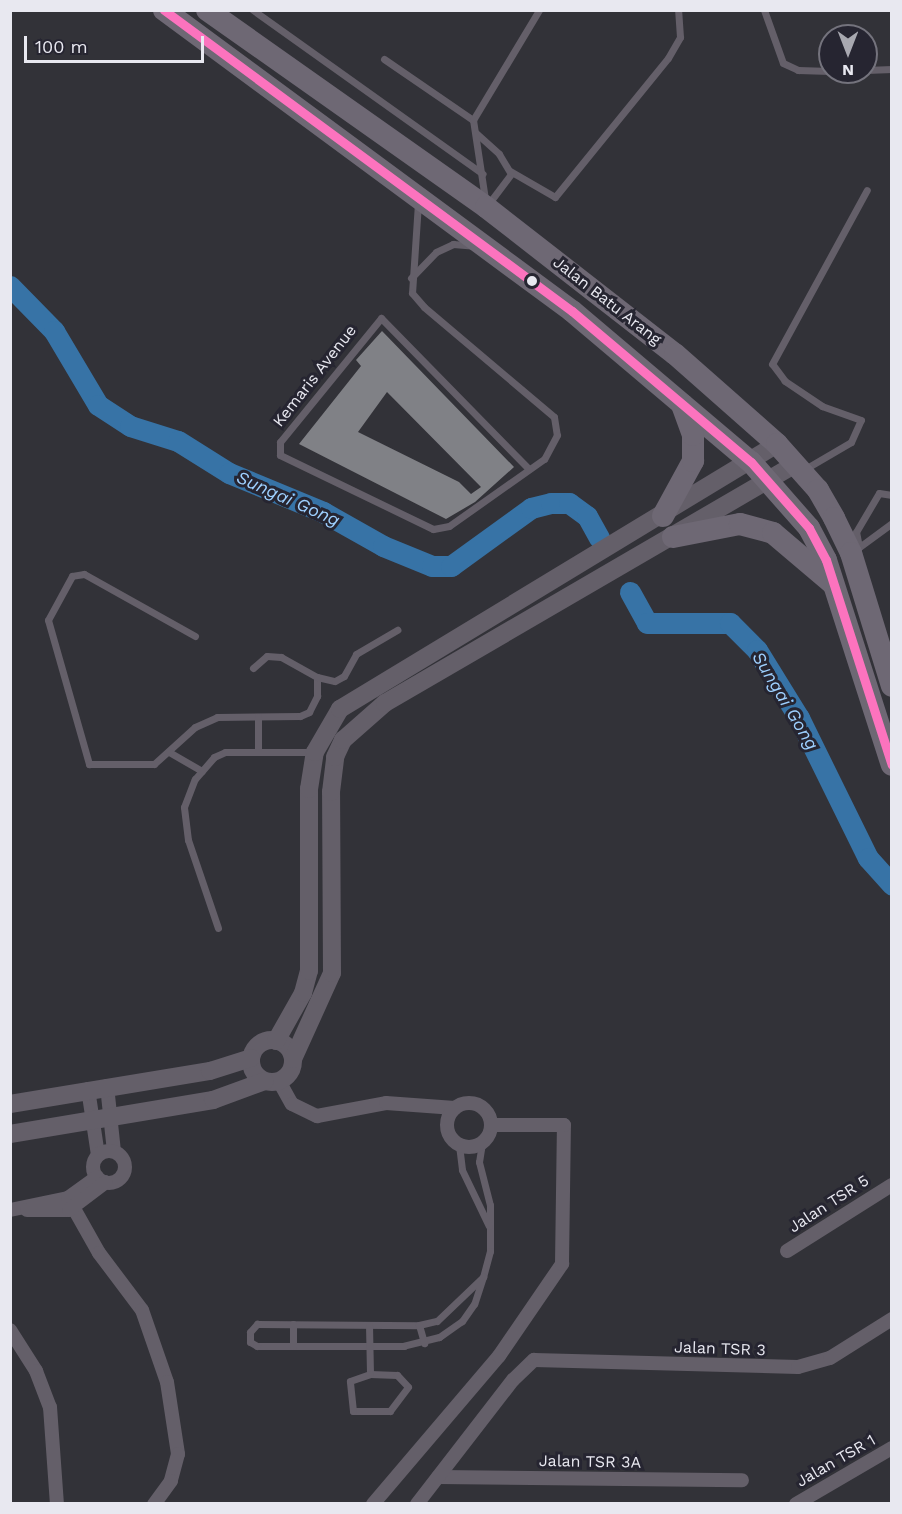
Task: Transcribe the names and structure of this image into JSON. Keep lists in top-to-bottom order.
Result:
{
  "streets": {
    "main road": ["Jalan Batu Arang"],
    "street": [
      "Jalan TSR 5",
      "Jalan TSR 3",
      "Jalan TSR 1",
      "Jalan TSR 3A"
    ],
    "lane": ["Kemaris Avenue"]
  },
  "crossings": [
    ["Jalan Batu Arang", "Kemaris Avenue"],
    ["Jalan TSR 3", "Jalan TSR 3A"]
  ],
  "water": ["Sungai Gong"],
  "scale_bar": "100 m",
  "north": "bottom"
}
